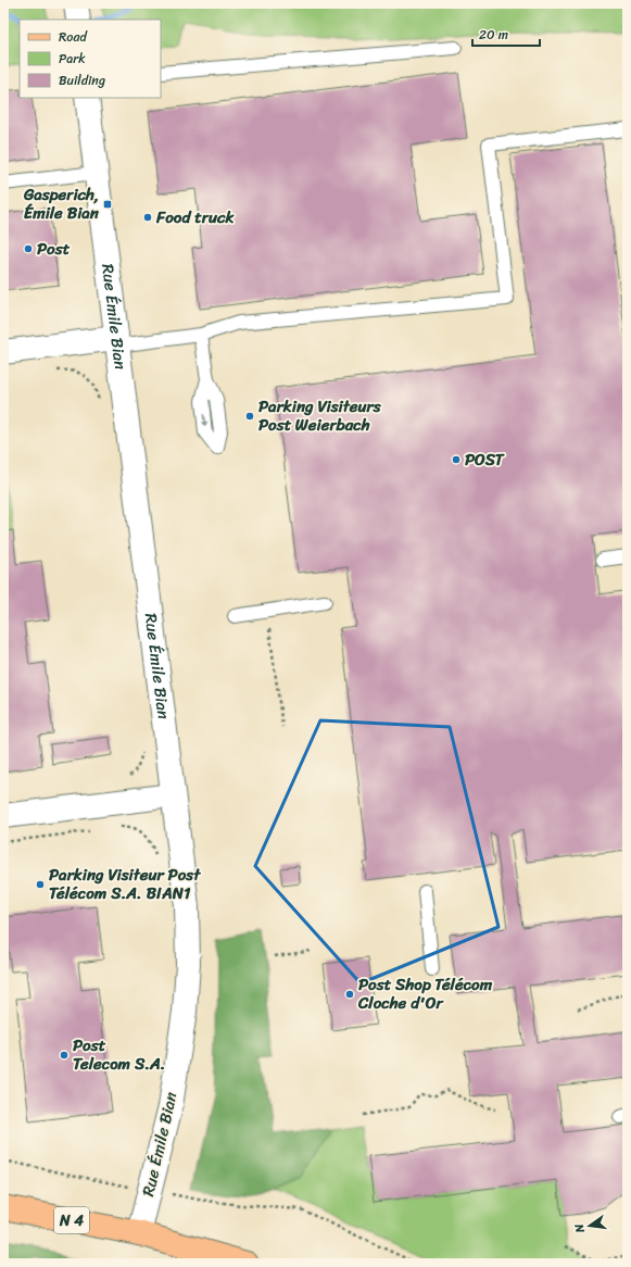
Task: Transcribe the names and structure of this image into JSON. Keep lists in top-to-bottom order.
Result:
{
  "streets": {
    "main road": ["N 4"],
    "street": ["Rue Émile Bian"]
  },
  "crossings": [
    ["Rue Émile Bian", "N 4"]
  ],
  "places": {
    "transit": ["Gasperich, Émile Bian"],
    "other": [
      "Food truck",
      "Post",
      "Parking Visiteurs Post Weierbach",
      "POST",
      "Parking Visiteur Post Télécom S.A. BIAN1",
      "Post Shop Télécom Cloche d'Or",
      "Post Telecom S.A."
    ]
  },
  "legend": ["Road", "Park", "Building"],
  "scale_bar": "20 m",
  "north": "left"
}
